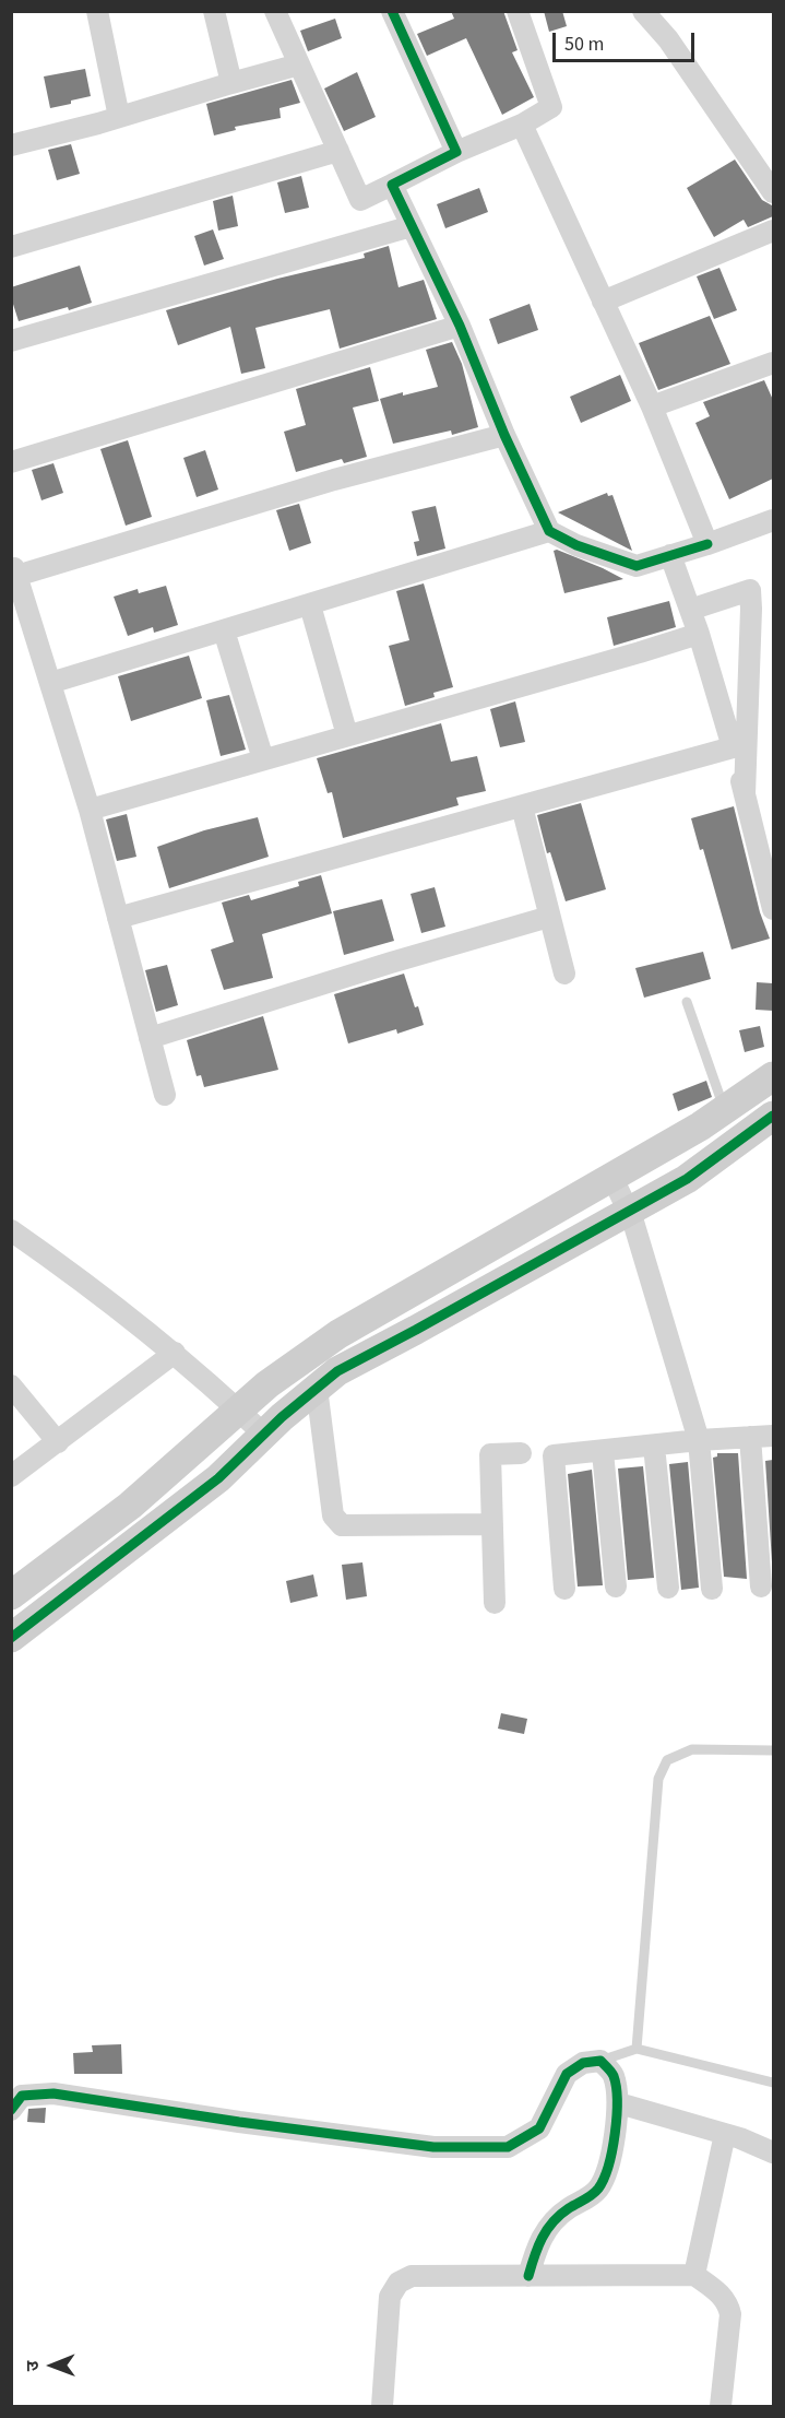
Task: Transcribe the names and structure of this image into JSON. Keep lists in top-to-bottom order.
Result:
{
  "scale_bar": "50 m",
  "north": "left"
}
